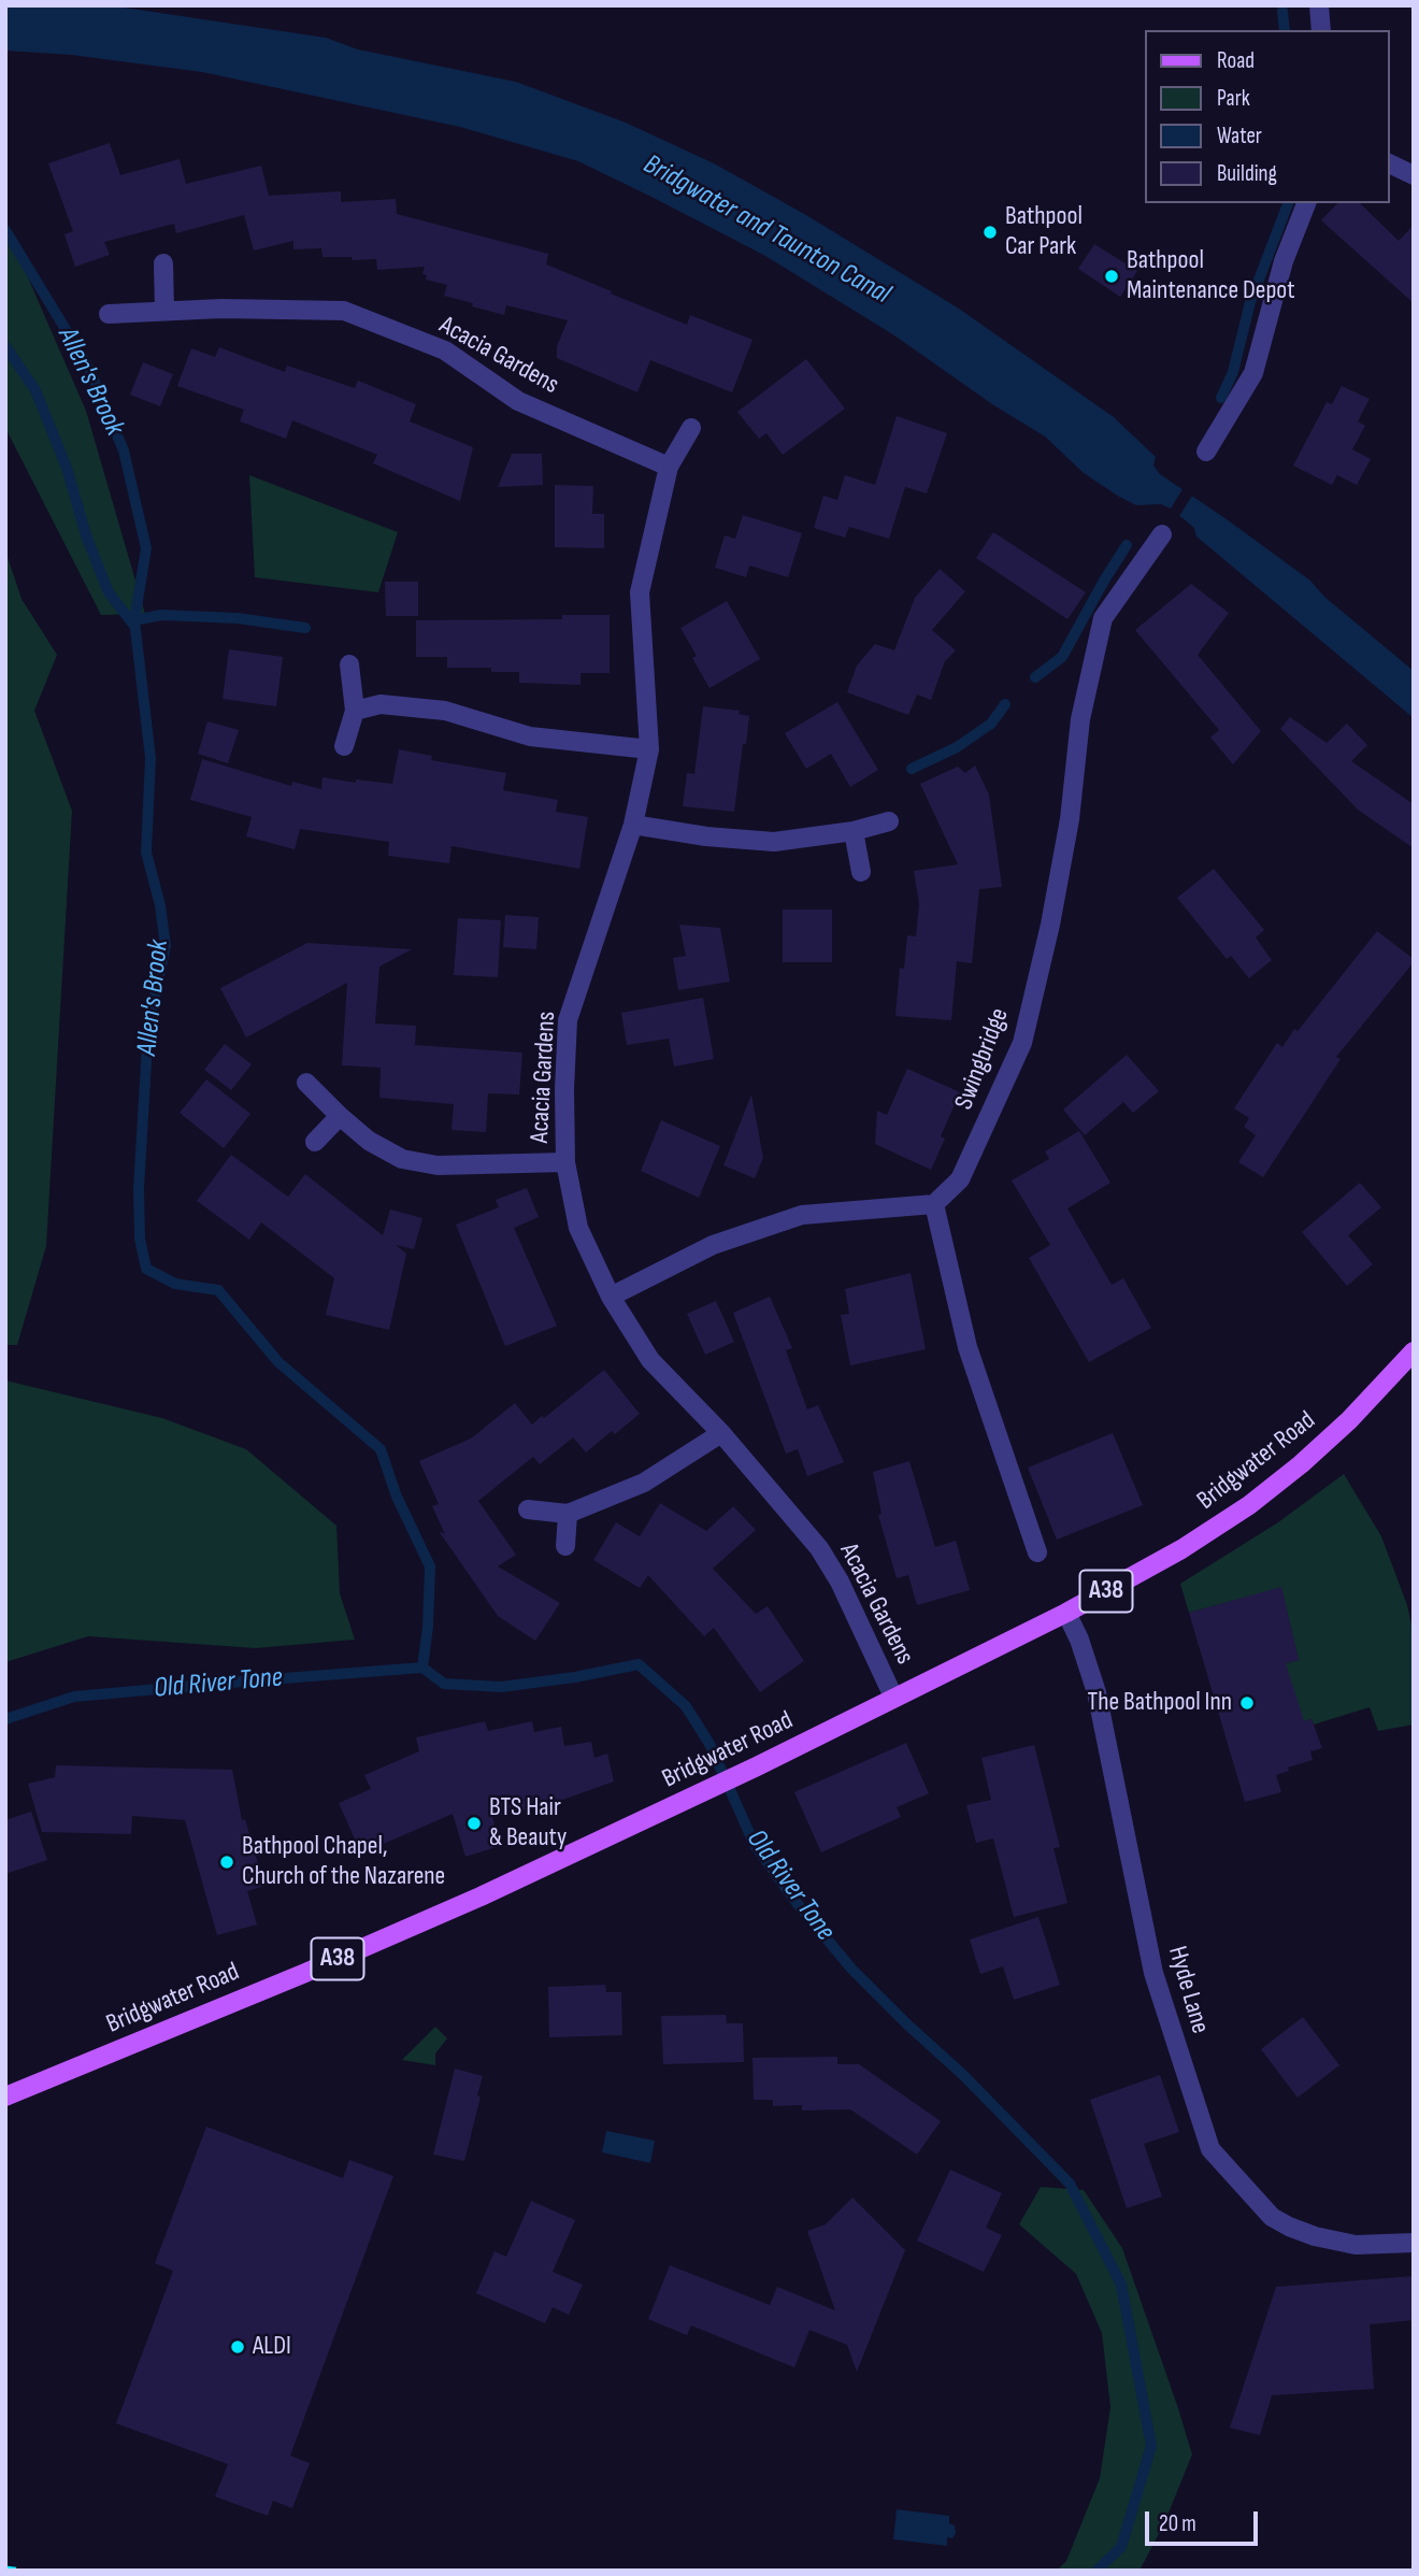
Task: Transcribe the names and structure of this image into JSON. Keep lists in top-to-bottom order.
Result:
{
  "streets": {
    "main road": ["Bridgwater Road", "A38"],
    "street": ["Acacia Gardens", "Swingbridge", "Hyde Lane"]
  },
  "crossings": [
    ["Acacia Gardens", "Bridgwater Road"],
    ["Bridgwater Road", "Hyde Lane"]
  ],
  "water": ["Bridgwater and Taunton Canal", "Allen's Brook", "Old River Tone"],
  "places": [
    "Bathpool Car Park",
    "Bathpool Maintenance Depot",
    "The Bathpool Inn",
    "BTS Hair & Beauty",
    "Bathpool Chapel, Church of the Nazarene",
    "ALDI"
  ],
  "legend": [
    "Road",
    "Park",
    "Water",
    "Building"
  ],
  "scale_bar": "20 m"
}
